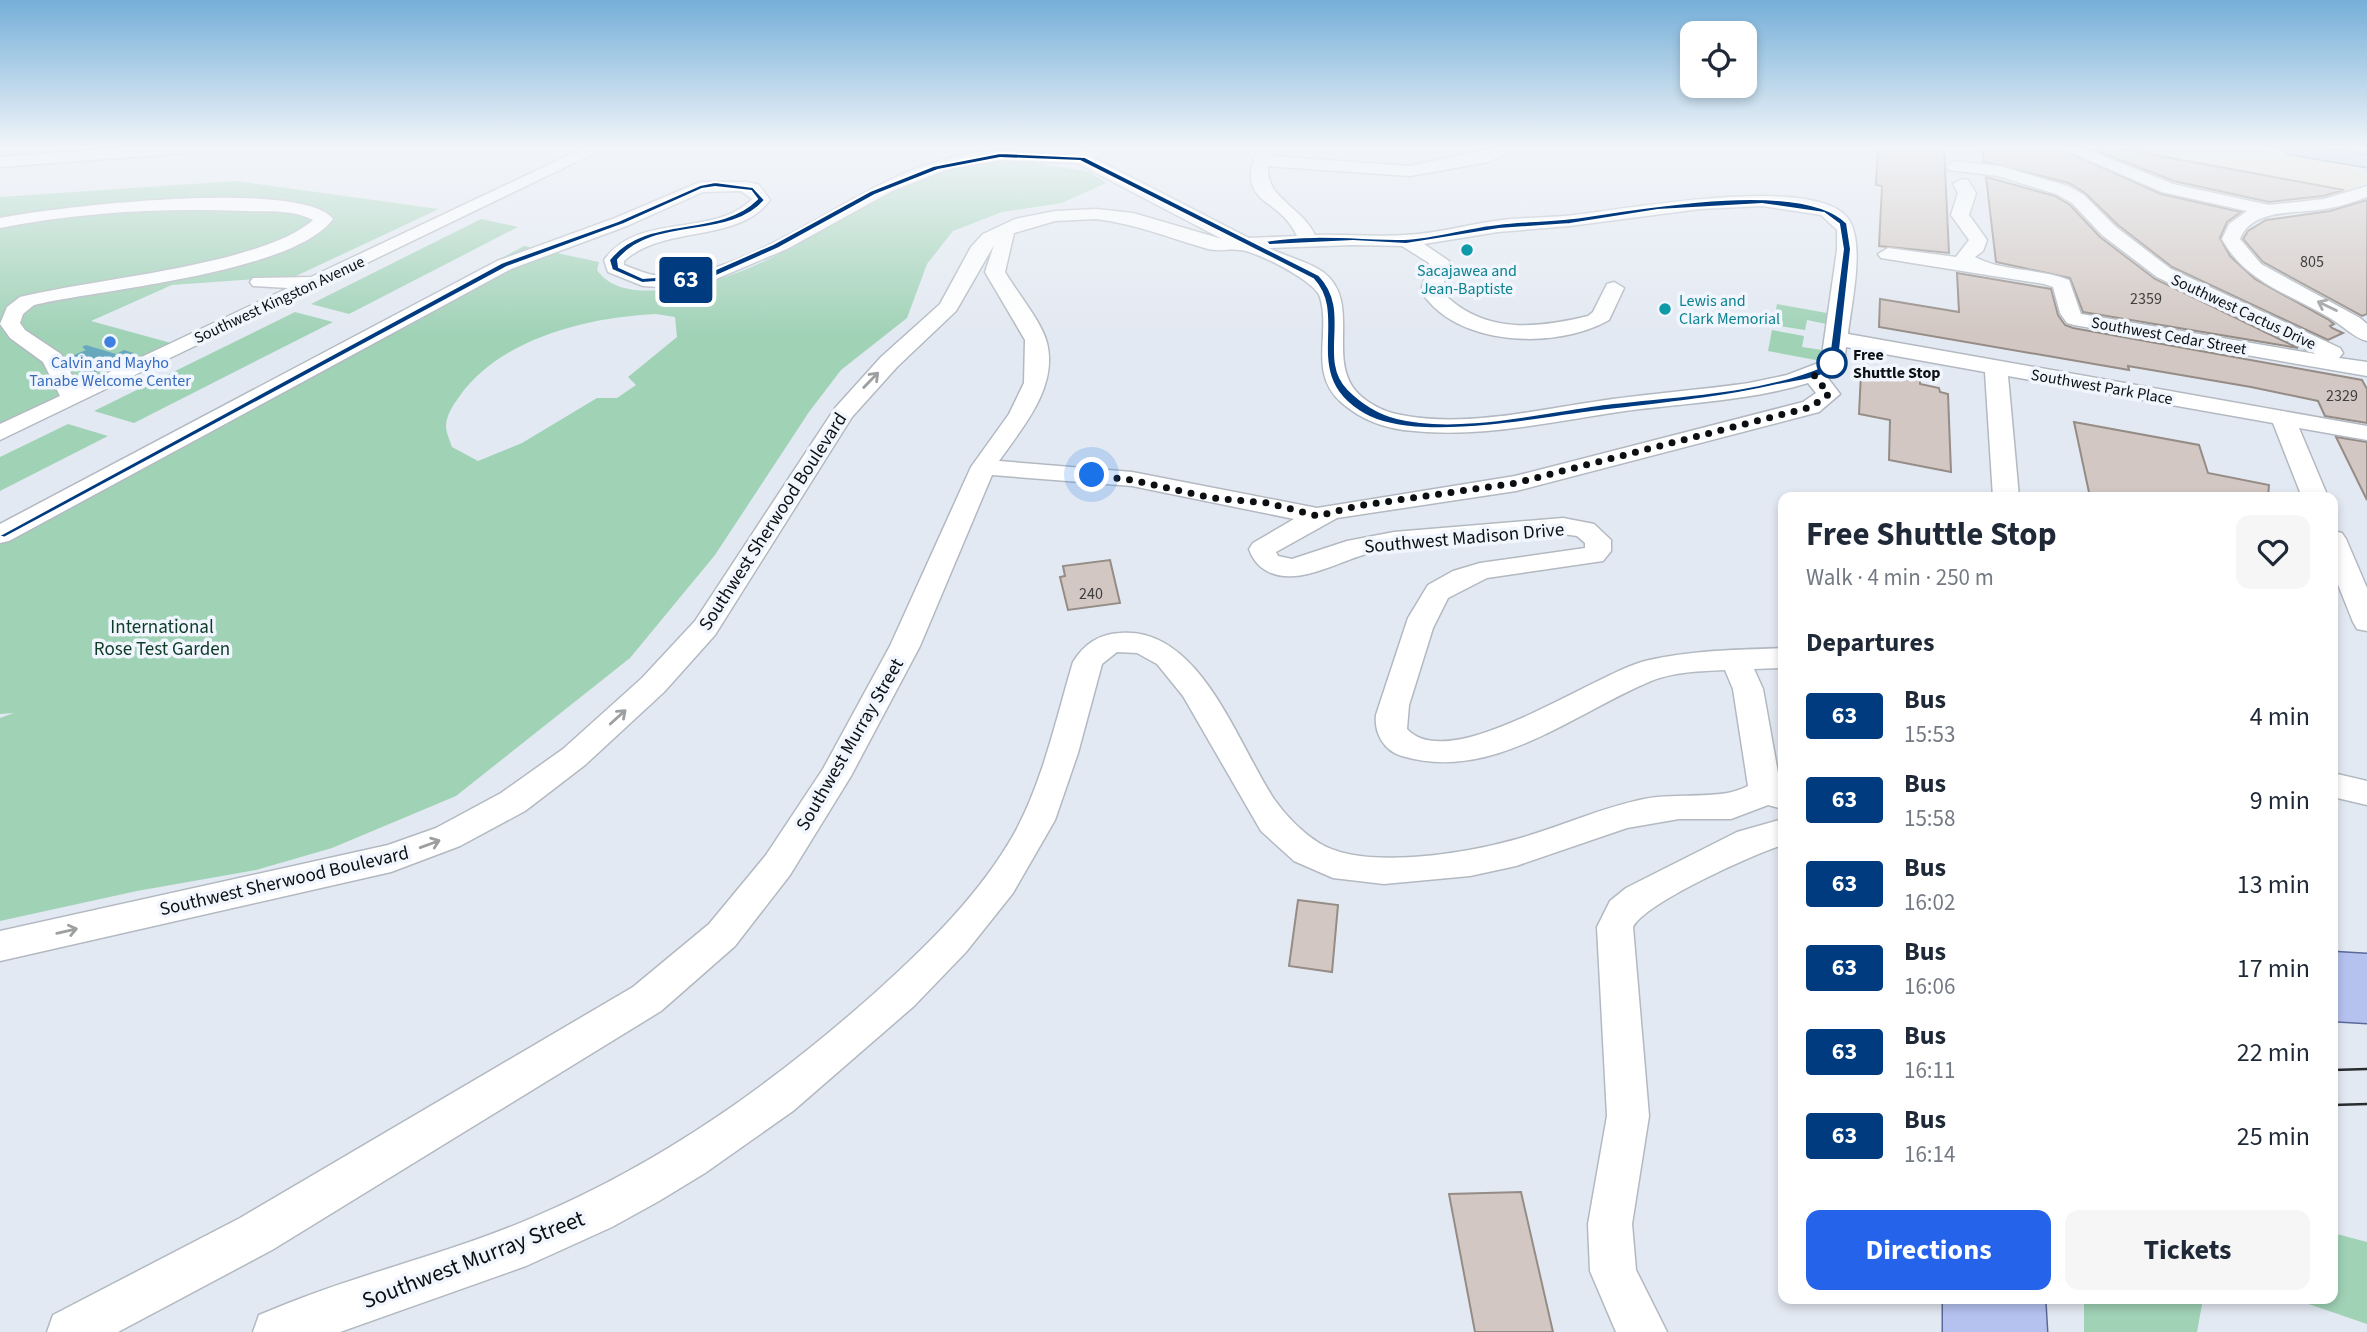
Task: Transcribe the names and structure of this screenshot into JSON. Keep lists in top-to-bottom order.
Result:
{
  "streets": {
    "street": [
      "Southwest Kingston Avenue",
      "Southwest Cactus Drive",
      "Southwest Cedar Street",
      "Southwest Park Place",
      "Southwest Sherwood Boulevard",
      "Southwest Madison Drive",
      "Southwest Murray Street"
    ]
  },
  "crossings": [
    ["Southwest Cactus Drive", "Southwest Cedar Street"],
    ["Southwest Park Place", "Southwest Sherwood Boulevard"],
    ["Southwest Sherwood Boulevard", "Southwest Murray Street"]
  ],
  "one_way": ["Southwest Sherwood Boulevard"],
  "parks": ["International Rose Test Garden"],
  "places": [
    "Sacajawea and Jean-Baptiste",
    "Lewis and Clark Memorial",
    "Calvin and Mayho Tanabe Welcome Center",
    "Free Shuttle Stop"
  ],
  "lines": ["bus line 63"],
  "house_numbers": [
    "805",
    "2359",
    "2329",
    "240"
  ],
  "page": {
    "on_map": "63",
    "heading": [
      ["Free Shuttle Stop", "Walk · 4 min · 250 m"],
      "Departures"
    ],
    "list": [
      {
        "mark": "63",
        "name": "Bus",
        "note": "15:53",
        "value": "4 min"
      },
      {
        "mark": "63",
        "name": "Bus",
        "note": "15:58",
        "value": "9 min"
      },
      {
        "mark": "63",
        "name": "Bus",
        "note": "16:02",
        "value": "13 min"
      },
      {
        "mark": "63",
        "name": "Bus",
        "note": "16:06",
        "value": "17 min"
      },
      {
        "mark": "63",
        "name": "Bus",
        "note": "16:11",
        "value": "22 min"
      },
      {
        "mark": "63",
        "name": "Bus",
        "note": "16:14",
        "value": "25 min"
      }
    ],
    "buttons": ["Directions", "Tickets"]
  }
}
